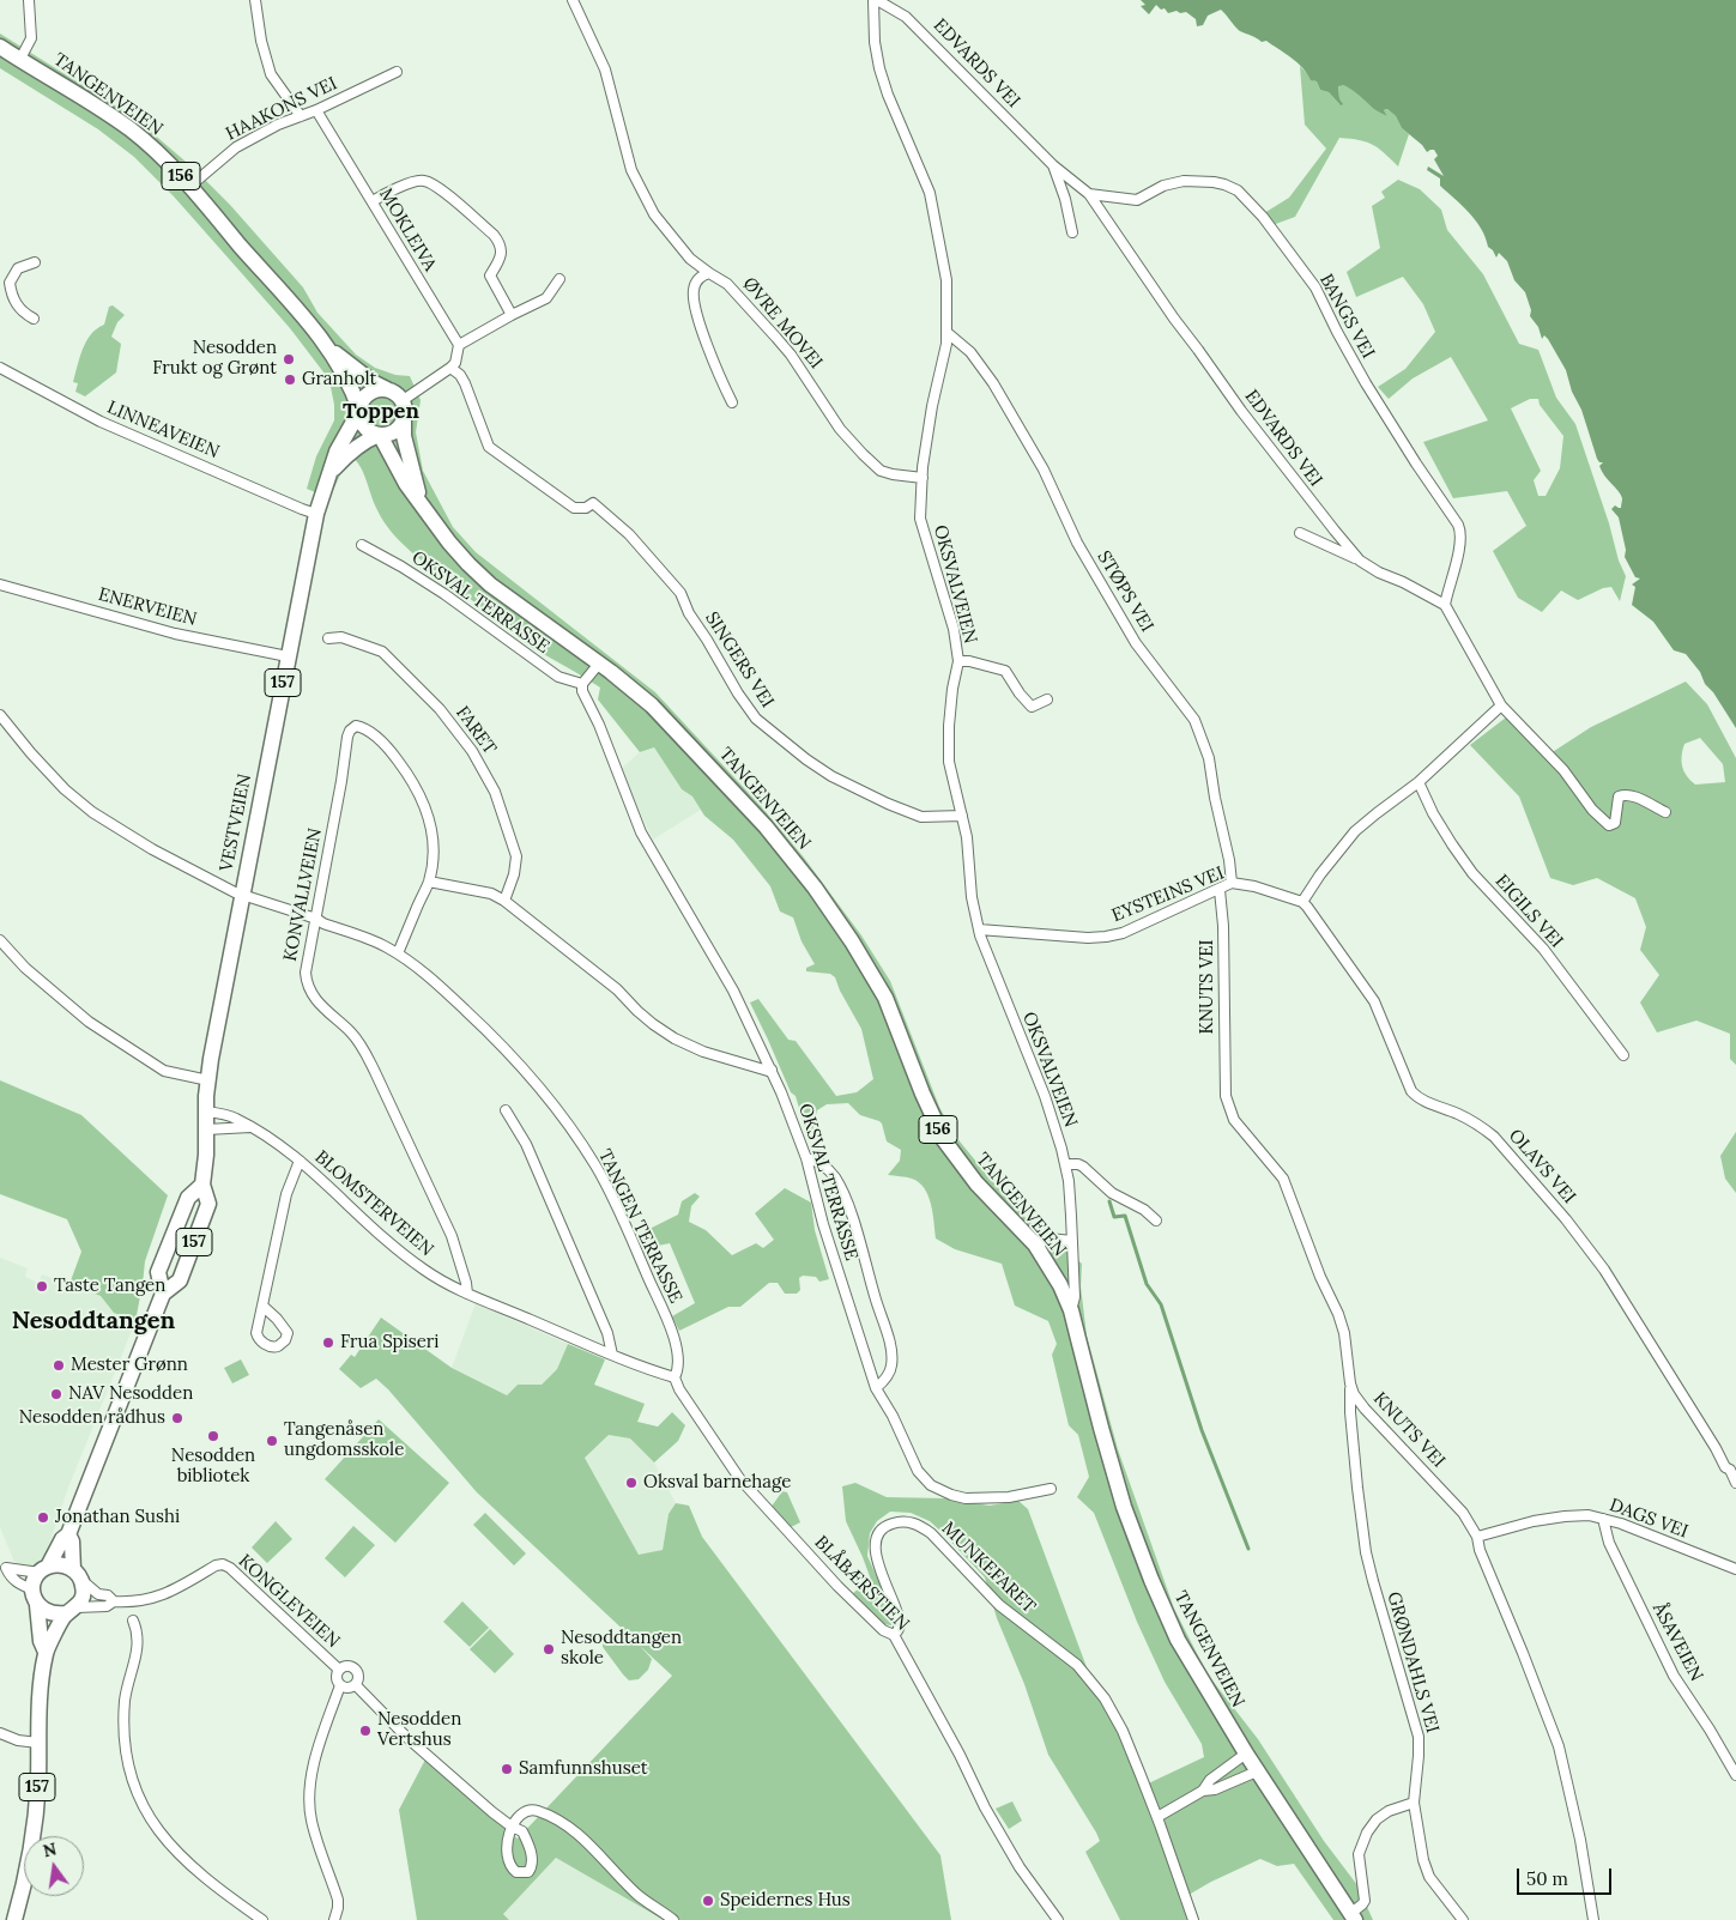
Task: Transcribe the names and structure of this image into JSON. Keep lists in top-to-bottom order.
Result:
{
  "streets": {
    "main road": [
      "TANGENVEIEN",
      "156",
      "157",
      "VESTVEIEN"
    ],
    "street": [
      "EDVARDS VEI",
      "HAAKONS VEI",
      "MOKLEIVA",
      "BANGS VEI",
      "ØVRE MOVEI",
      "LINNEAVEIEN",
      "OKSVALVEIEN",
      "STØPS VEI",
      "OKSVAL TERRASSE",
      "ENERVEIEN",
      "SINGERS VEI",
      "FARET",
      "KONVALLVEIEN",
      "EYSTEINS VEI",
      "EIGILS VEI",
      "KNUTS VEI",
      "OLAVS VEI",
      "BLOMSTERVEIEN",
      "TANGEN TERRASSE",
      "DAGS VEI",
      "MUNKEFARET",
      "BLÅBÆRSTIEN",
      "KONGLEVEIEN",
      "ÅSAVEIEN",
      "GRØNDAHLS VEI"
    ]
  },
  "crossings": [
    ["EDVARDS VEI", "BANGS VEI"],
    ["EDVARDS VEI", "OKSVALVEIEN"],
    ["TANGENVEIEN", "HAAKONS VEI"],
    ["TANGENVEIEN", "156"],
    ["TANGENVEIEN", "OKSVALVEIEN"],
    ["TANGENVEIEN", "VESTVEIEN"],
    ["HAAKONS VEI", "MOKLEIVA"],
    ["156", "VESTVEIEN"],
    ["ØVRE MOVEI", "OKSVALVEIEN"],
    ["LINNEAVEIEN", "VESTVEIEN"],
    ["OKSVALVEIEN", "STØPS VEI"],
    ["OKSVALVEIEN", "SINGERS VEI"],
    ["OKSVALVEIEN", "EYSTEINS VEI"],
    ["STØPS VEI", "EYSTEINS VEI"],
    ["ENERVEIEN", "VESTVEIEN"],
    ["157", "VESTVEIEN"],
    ["157", "KONGLEVEIEN"],
    ["VESTVEIEN", "BLOMSTERVEIEN"],
    ["VESTVEIEN", "TANGEN TERRASSE"],
    ["VESTVEIEN", "KONGLEVEIEN"],
    ["KONVALLVEIEN", "BLOMSTERVEIEN"],
    ["KONVALLVEIEN", "TANGEN TERRASSE"],
    ["EYSTEINS VEI", "KNUTS VEI"],
    ["EYSTEINS VEI", "OLAVS VEI"],
    ["KNUTS VEI", "DAGS VEI"],
    ["KNUTS VEI", "GRØNDAHLS VEI"],
    ["BLOMSTERVEIEN", "TANGEN TERRASSE"],
    ["BLOMSTERVEIEN", "BLÅBÆRSTIEN"],
    ["TANGEN TERRASSE", "BLÅBÆRSTIEN"],
    ["DAGS VEI", "ÅSAVEIEN"],
    ["MUNKEFARET", "BLÅBÆRSTIEN"]
  ],
  "districts": ["Toppen", "Nesoddtangen"],
  "places": [
    "Nesodden Frukt og Grønt",
    "Granholt",
    "Taste Tangen",
    "Frua Spiseri",
    "Mester Grønn",
    "NAV Nesodden",
    "Nesodden rådhus",
    "Nesodden bibliotek",
    "Tangenåsen ungdomsskole",
    "Oksval barnehage",
    "Jonathan Sushi",
    "Nesoddtangen skole",
    "Nesodden Vertshus",
    "Samfunnshuset",
    "Speidernes Hus"
  ],
  "scale_bar": "50 m",
  "north": "top"
}
